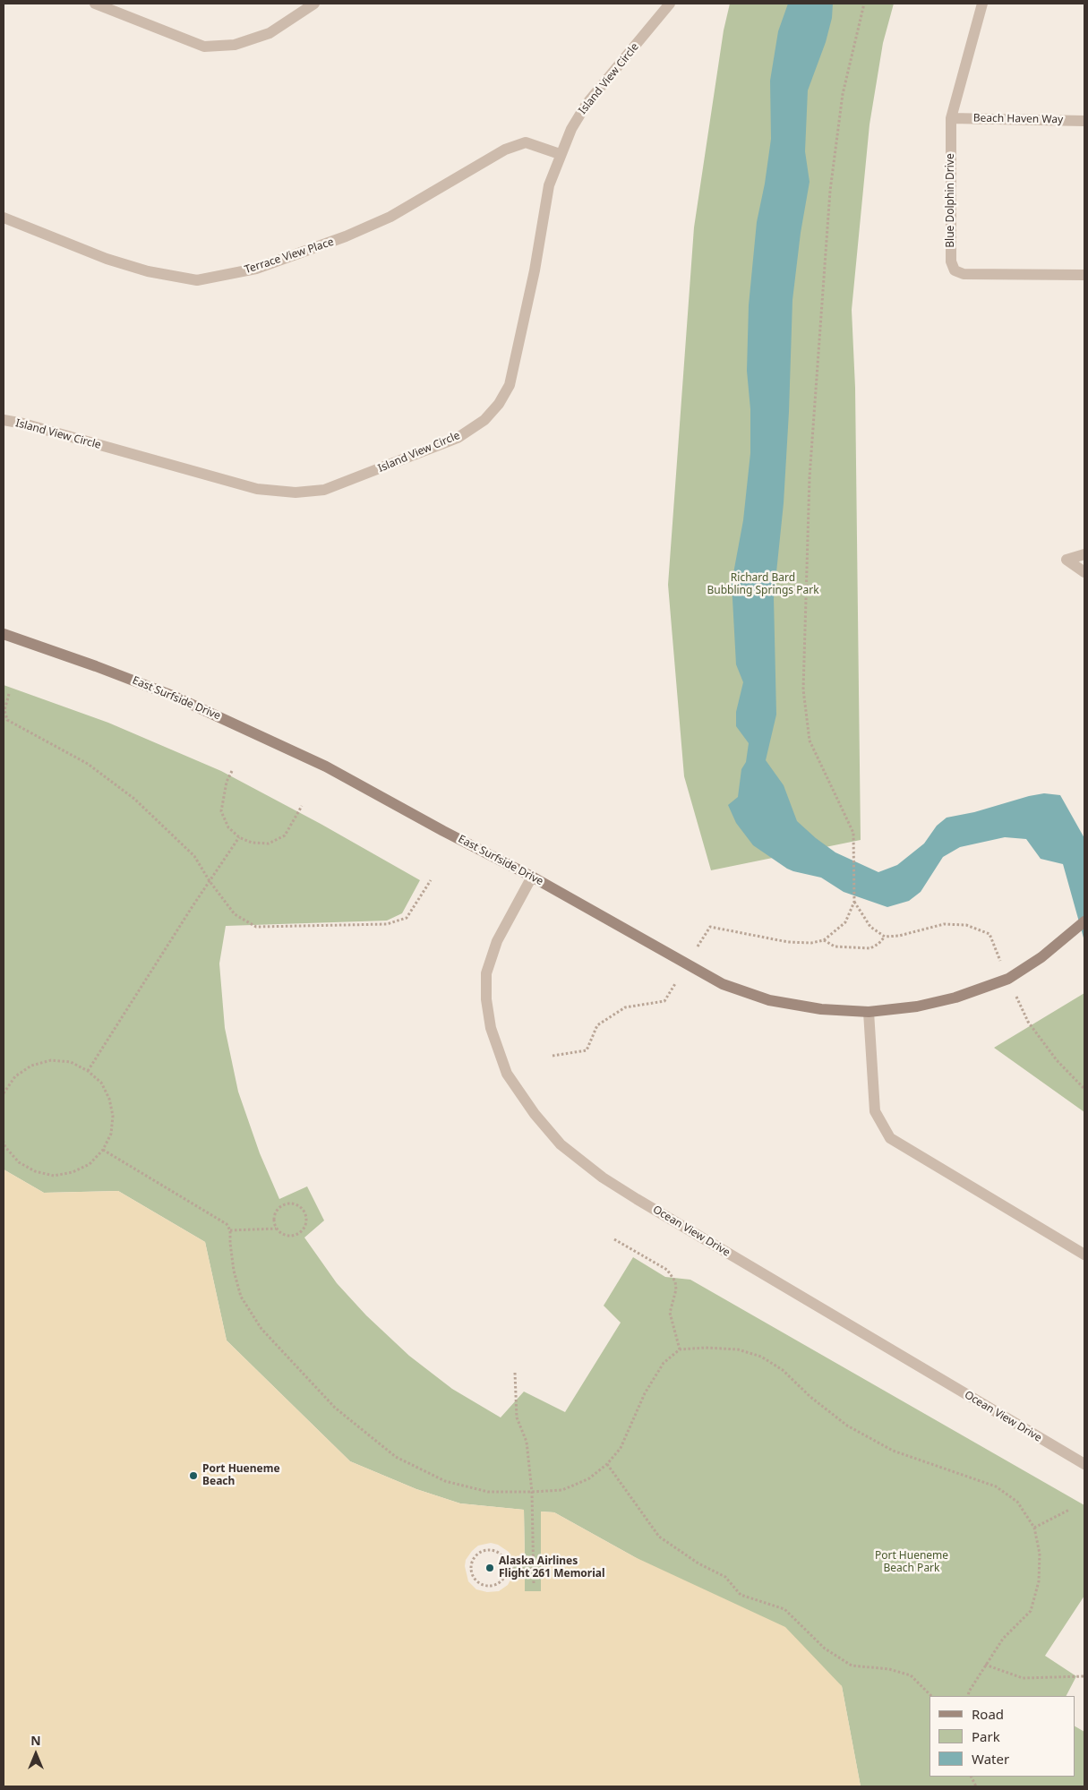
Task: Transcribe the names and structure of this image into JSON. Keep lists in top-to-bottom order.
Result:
{
  "streets": {
    "street": [
      "Island View Circle",
      "Beach Haven Way",
      "Blue Dolphin Drive",
      "Terrace View Place",
      "East Surfside Drive",
      "Ocean View Drive"
    ]
  },
  "crossings": [
    ["Island View Circle", "Terrace View Place"],
    ["Beach Haven Way", "Blue Dolphin Drive"],
    ["East Surfside Drive", "Ocean View Drive"]
  ],
  "parks": ["Richard Bard Bubbling Springs Park", "Port Hueneme Beach Park"],
  "places": ["Port Hueneme Beach", "Alaska Airlines Flight 261 Memorial"],
  "legend": ["Road", "Park", "Water"],
  "north": "top"
}
